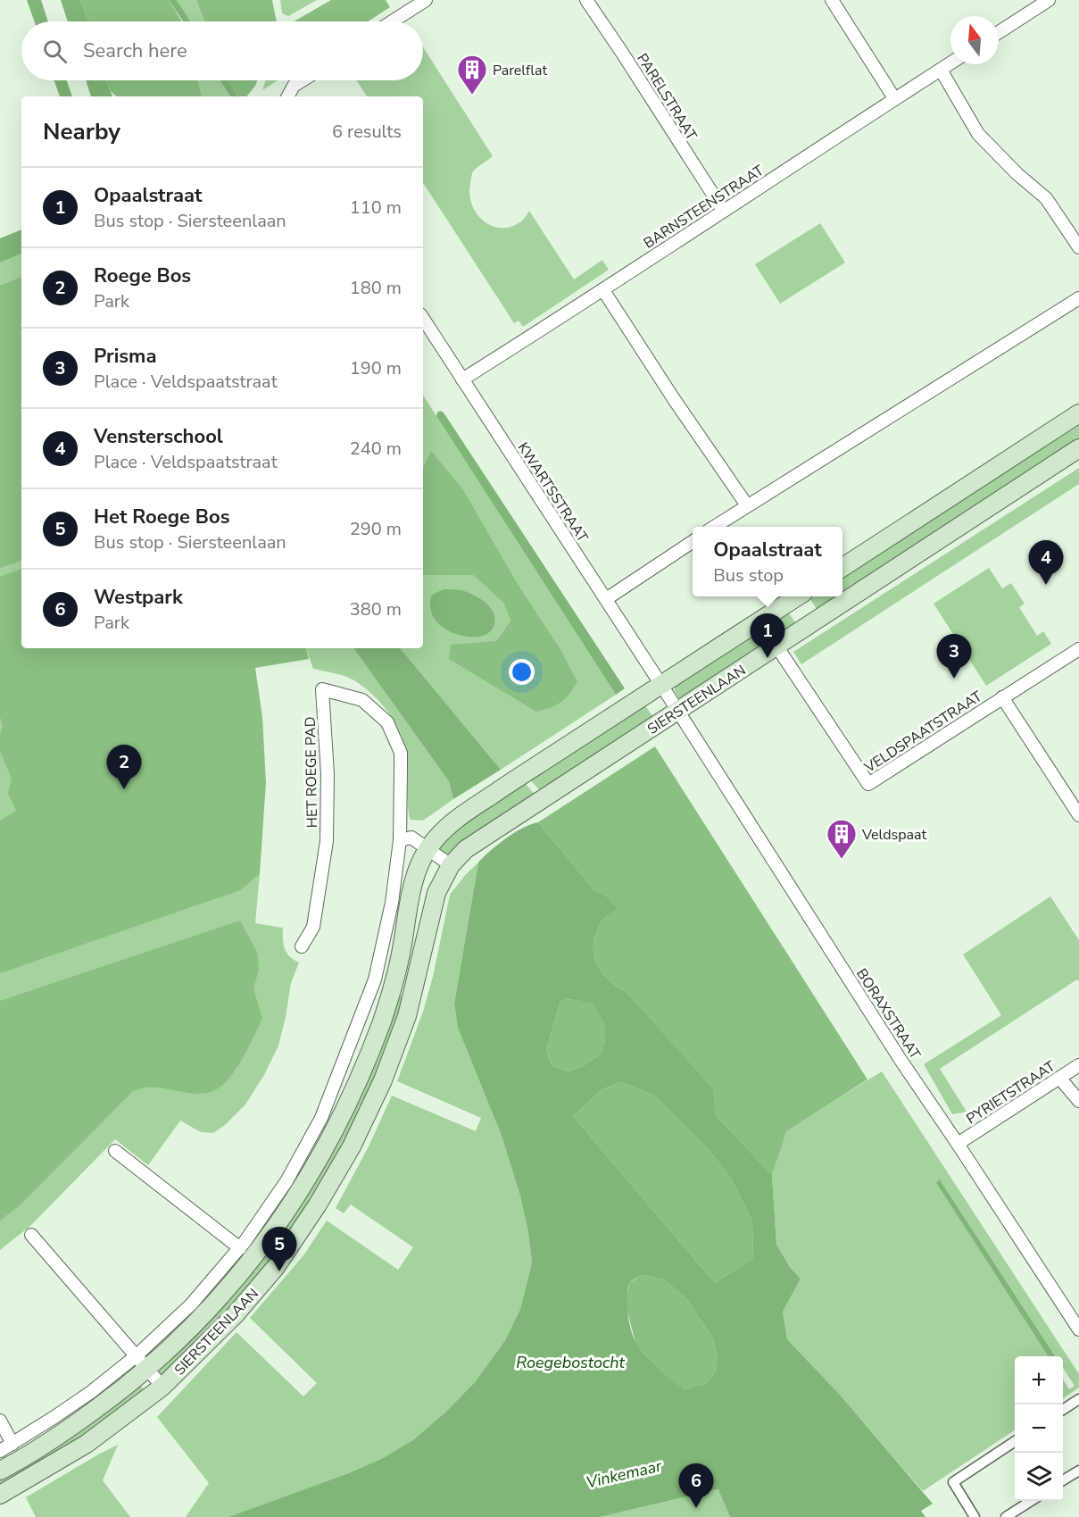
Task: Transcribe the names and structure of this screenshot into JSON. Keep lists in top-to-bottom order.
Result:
{
  "streets": {
    "main road": ["SIERSTEENLAAN"],
    "street": [
      "PARELSTRAAT",
      "BARNSTEENSTRAAT",
      "KWARTSSTRAAT",
      "VELDSPAATSTRAAT",
      "HET ROEGE PAD",
      "BORAXSTRAAT",
      "PYRIETSTRAAT"
    ]
  },
  "crossings": [
    ["PARELSTRAAT", "BARNSTEENSTRAAT"],
    ["BARNSTEENSTRAAT", "KWARTSSTRAAT"],
    ["KWARTSSTRAAT", "SIERSTEENLAAN"],
    ["KWARTSSTRAAT", "BORAXSTRAAT"],
    ["SIERSTEENLAAN", "VELDSPAATSTRAAT"],
    ["SIERSTEENLAAN", "HET ROEGE PAD"],
    ["SIERSTEENLAAN", "BORAXSTRAAT"],
    ["BORAXSTRAAT", "PYRIETSTRAAT"]
  ],
  "water": ["Roegebostocht", "Vinkemaar"],
  "places": {
    "building": ["Parelflat", "Veldspaat"]
  },
  "north": "top",
  "page": {
    "search": "Search here",
    "heading": ["Nearby", "6 results"],
    "list": [
      {
        "mark": "1",
        "name": "Opaalstraat",
        "note": "Bus stop · Siersteenlaan",
        "value": "110 m"
      },
      {
        "mark": "2",
        "name": "Roege Bos",
        "note": "Park",
        "value": "180 m"
      },
      {
        "mark": "3",
        "name": "Prisma",
        "note": "Place · Veldspaatstraat",
        "value": "190 m"
      },
      {
        "mark": "4",
        "name": "Vensterschool",
        "note": "Place · Veldspaatstraat",
        "value": "240 m"
      },
      {
        "mark": "5",
        "name": "Het Roege Bos",
        "note": "Bus stop · Siersteenlaan",
        "value": "290 m"
      },
      {
        "mark": "6",
        "name": "Westpark",
        "note": "Park",
        "value": "380 m"
      }
    ],
    "popup": ["Opaalstraat", "Bus stop"],
    "pins": [
      "4",
      "1",
      "3",
      "2",
      "5",
      "6"
    ],
    "map_buttons": ["+", "−"]
  }
}
